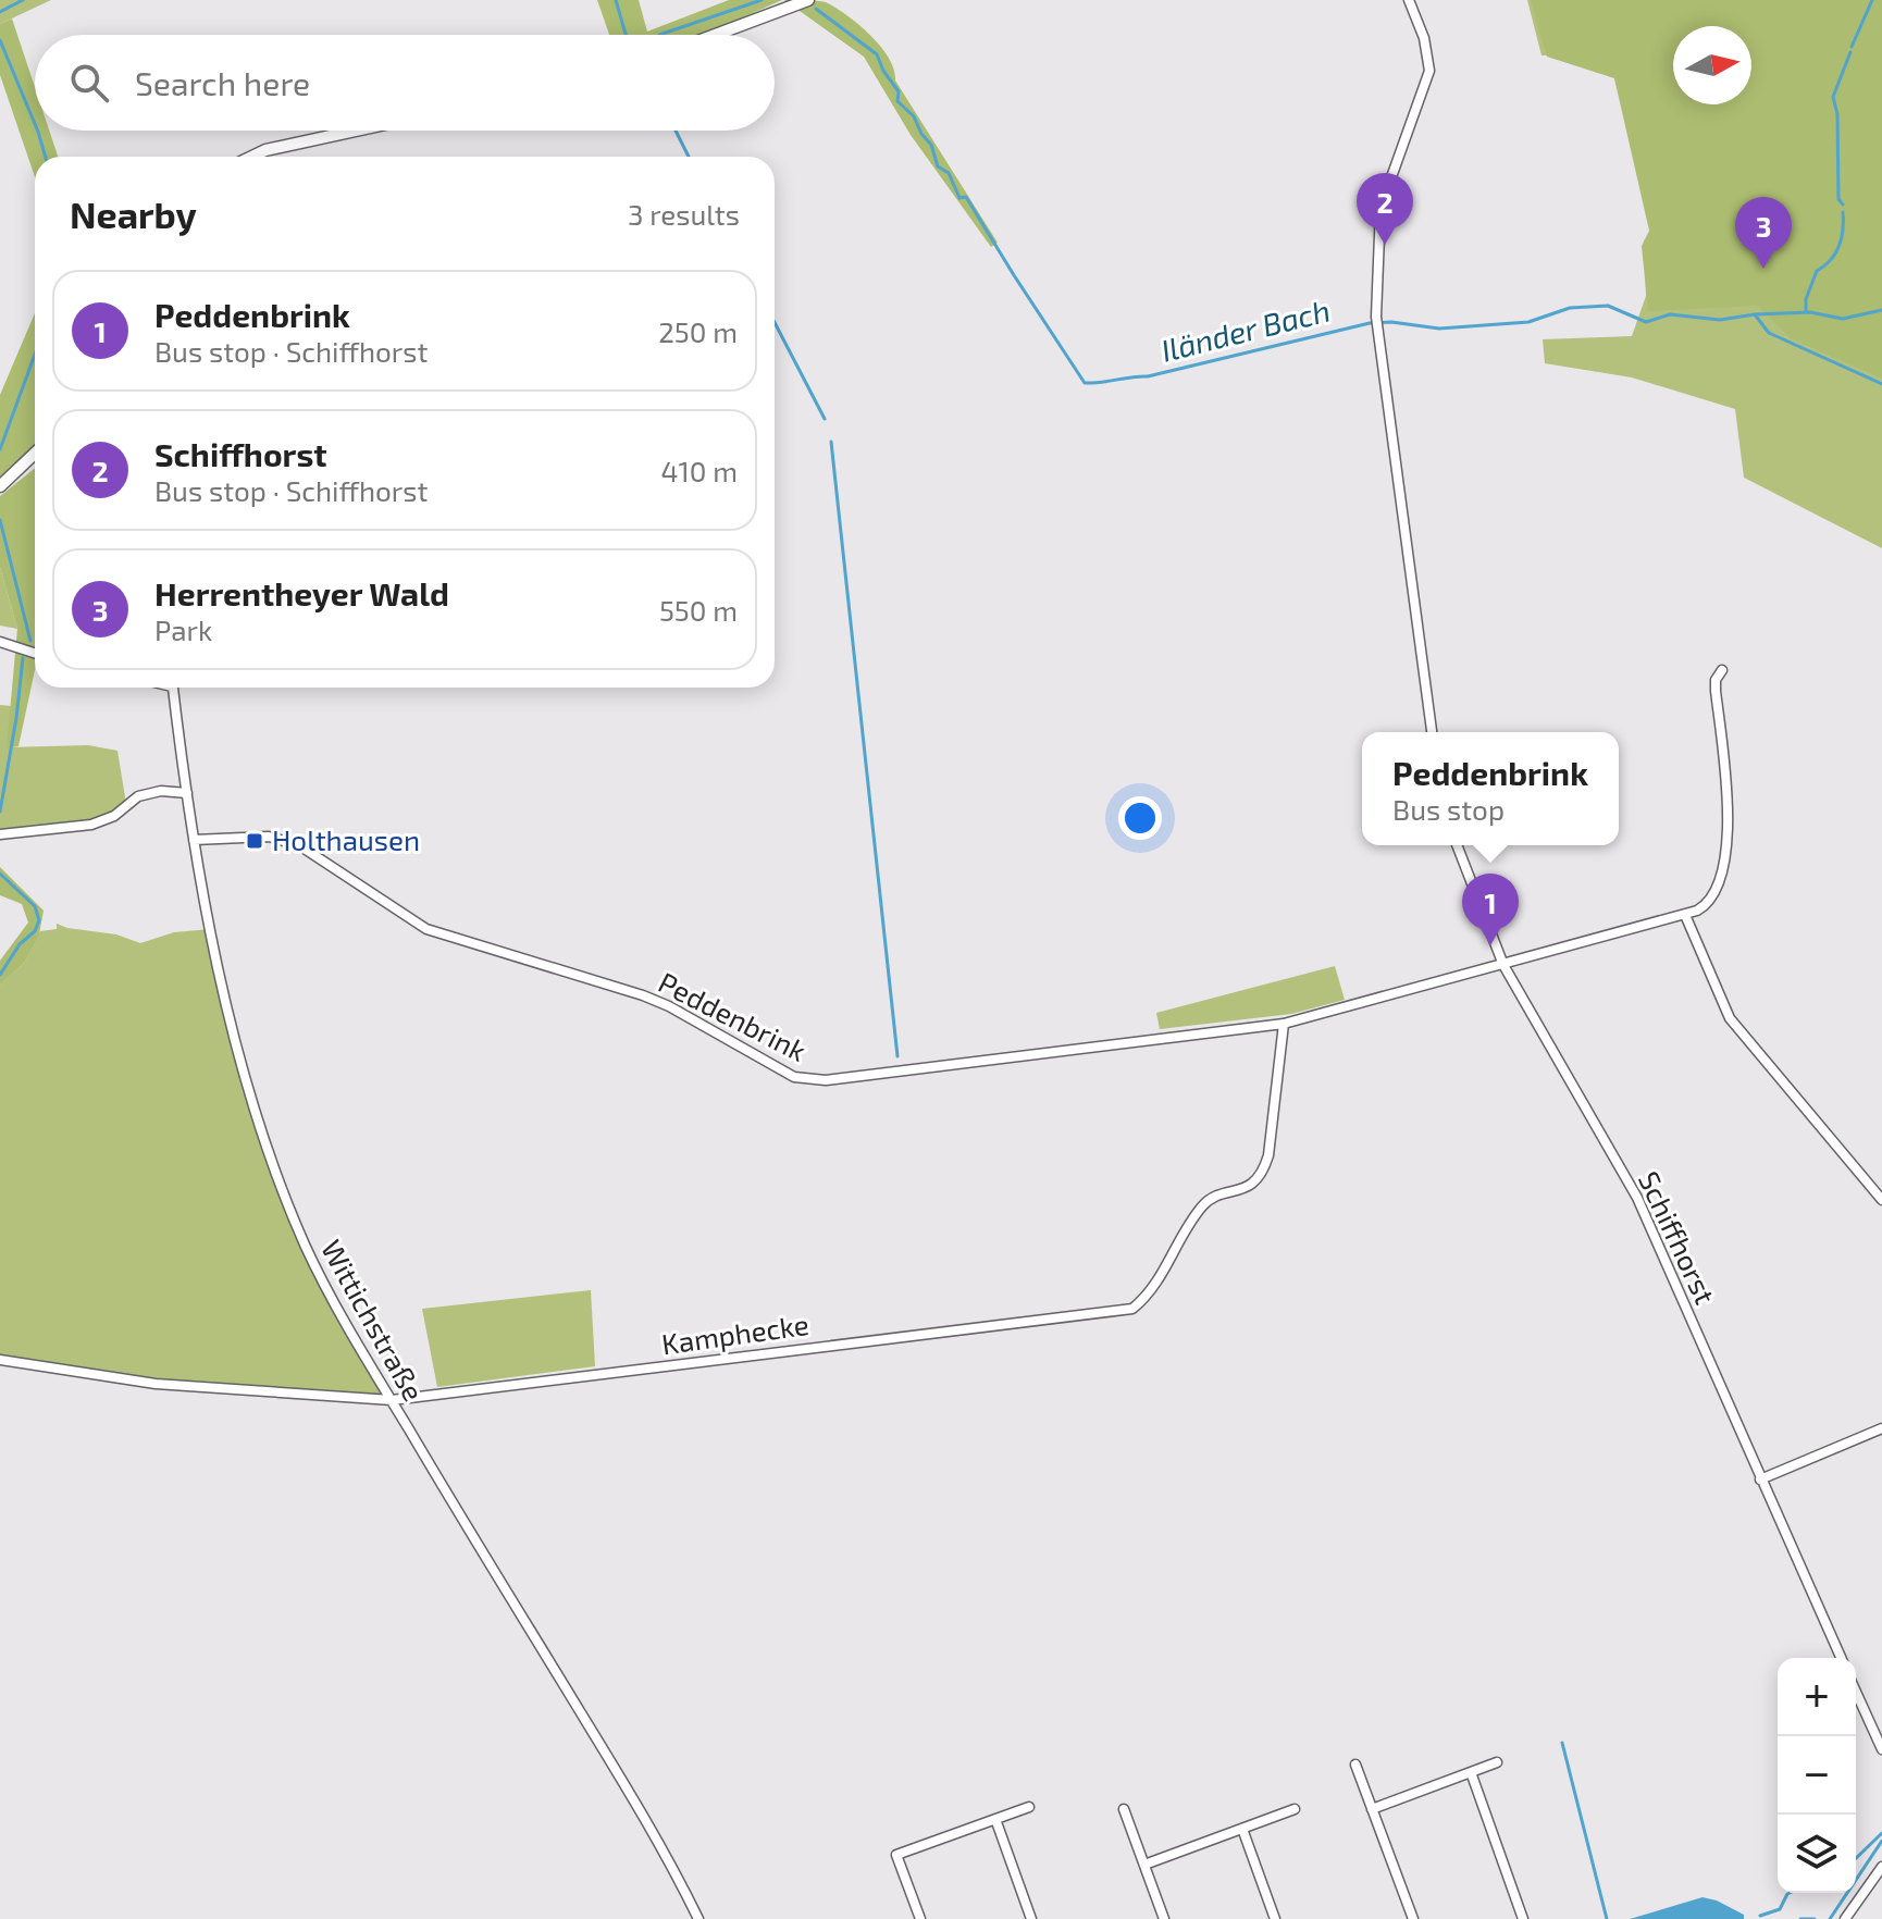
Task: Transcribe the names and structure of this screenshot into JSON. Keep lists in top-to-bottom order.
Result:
{
  "streets": {
    "street": [
      "Peddenbrink",
      "Schiffhorst",
      "Wittichstraße",
      "Kamphecke"
    ]
  },
  "crossings": [
    ["Peddenbrink", "Schiffhorst"],
    ["Peddenbrink", "Wittichstraße"],
    ["Peddenbrink", "Kamphecke"],
    ["Wittichstraße", "Kamphecke"]
  ],
  "water": ["Iländer Bach"],
  "places": {
    "transit": ["Holthausen"]
  },
  "north": "right",
  "page": {
    "search": "Search here",
    "heading": ["Nearby", "3 results"],
    "pins": ["2", "3", "1"],
    "list": [
      {
        "mark": "1",
        "name": "Peddenbrink",
        "note": "Bus stop · Schiffhorst",
        "value": "250 m"
      },
      {
        "mark": "2",
        "name": "Schiffhorst",
        "note": "Bus stop · Schiffhorst",
        "value": "410 m"
      },
      {
        "mark": "3",
        "name": "Herrentheyer Wald",
        "note": "Park",
        "value": "550 m"
      }
    ],
    "popup": ["Peddenbrink", "Bus stop"],
    "map_buttons": ["+", "−"]
  }
}
